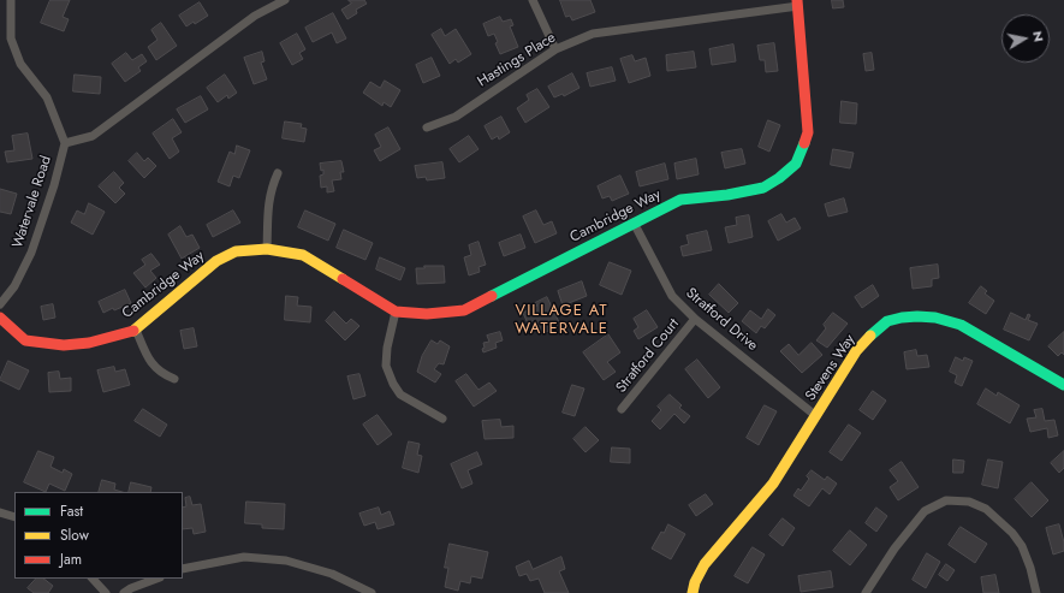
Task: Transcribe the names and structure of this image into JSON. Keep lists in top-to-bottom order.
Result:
{
  "streets": {
    "street": [
      "Hastings Place",
      "Watervale Road",
      "Cambridge Way",
      "Stratford Drive",
      "Stratford Court",
      "Stevens Way"
    ]
  },
  "crossings": [
    ["Hastings Place", "Cambridge Way"],
    ["Cambridge Way", "Stratford Drive"],
    ["Stratford Drive", "Stratford Court"],
    ["Stratford Drive", "Stevens Way"]
  ],
  "districts": ["VILLAGE AT WATERVALE"],
  "legend": ["Fast", "Slow", "Jam"],
  "north": "right"
}
